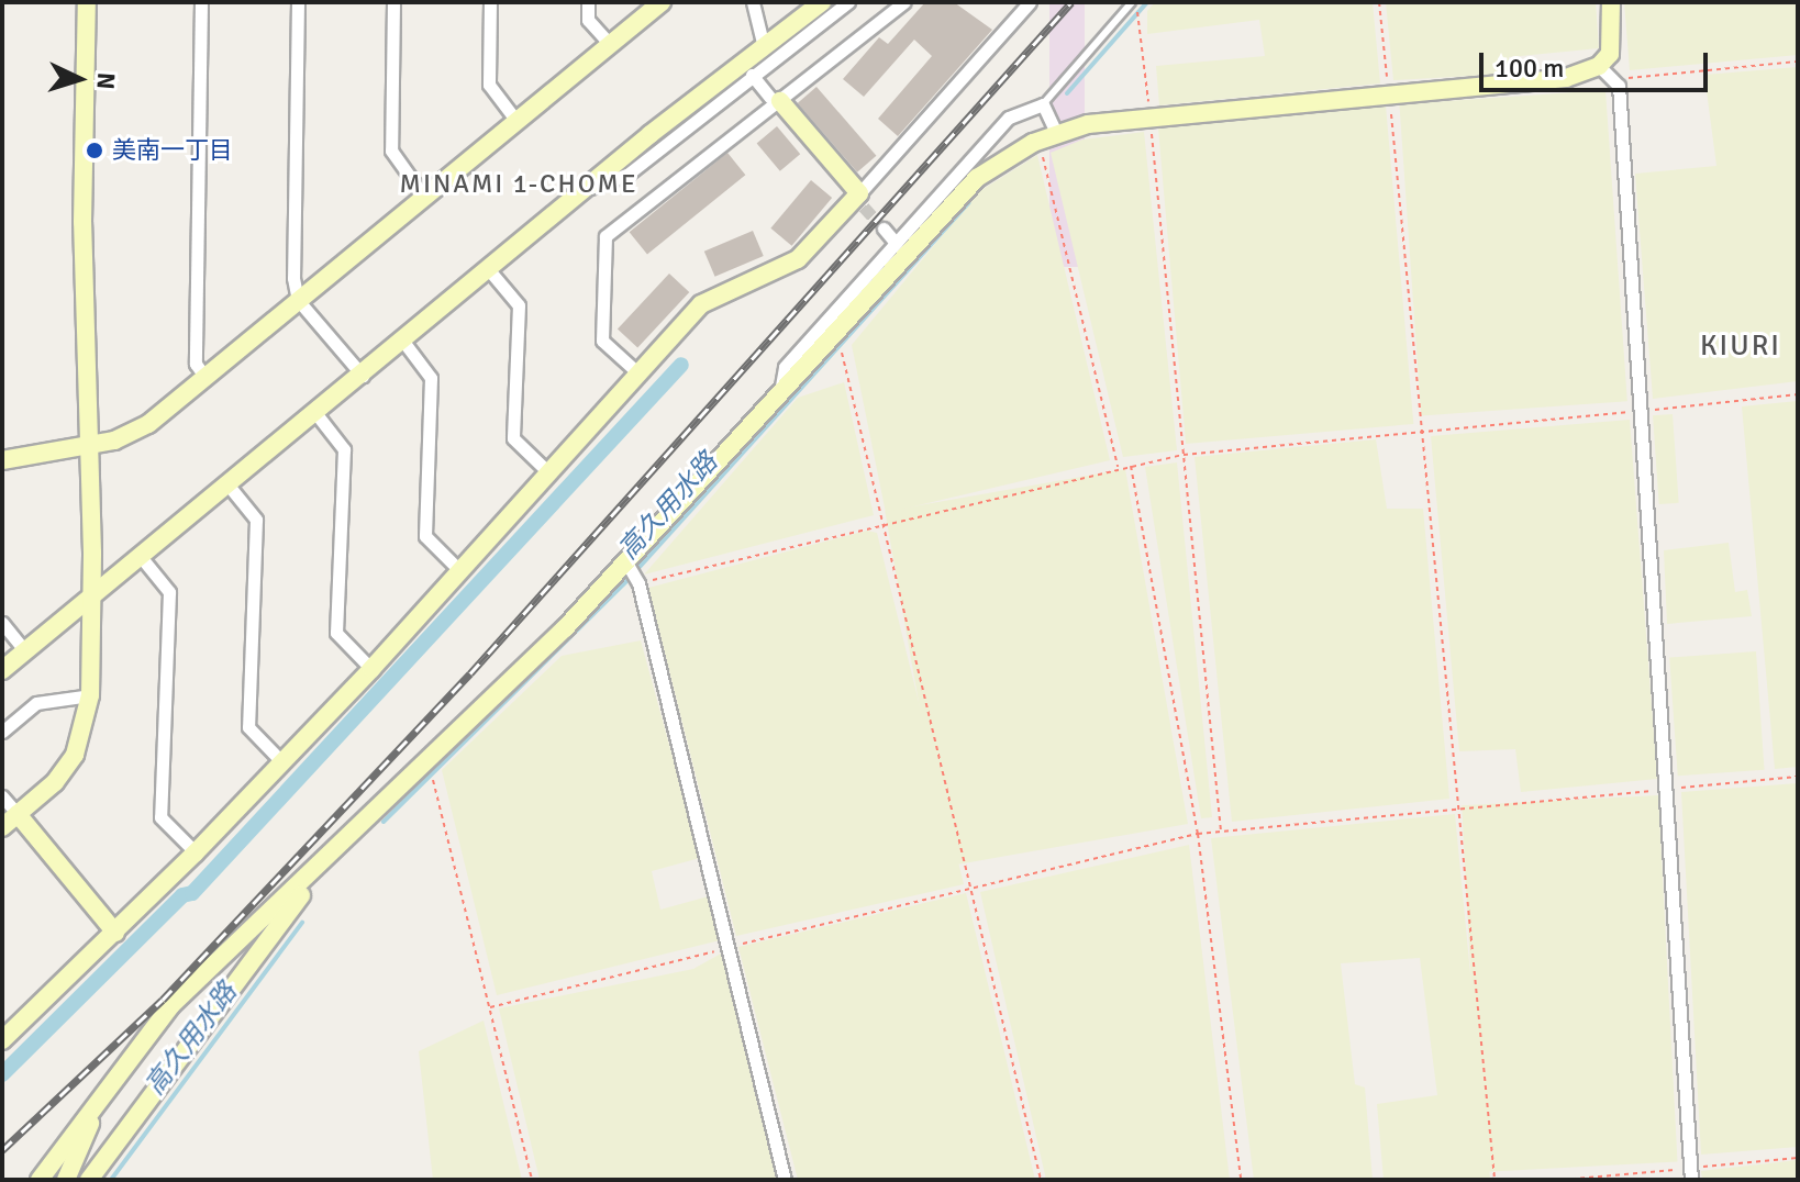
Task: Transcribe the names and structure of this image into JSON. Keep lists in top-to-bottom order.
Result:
{
  "districts": ["MINAMI 1-CHOME", "KIURI"],
  "water": ["高久用水路"],
  "places": ["美南一丁目"],
  "scale_bar": "100 m",
  "north": "right"
}
